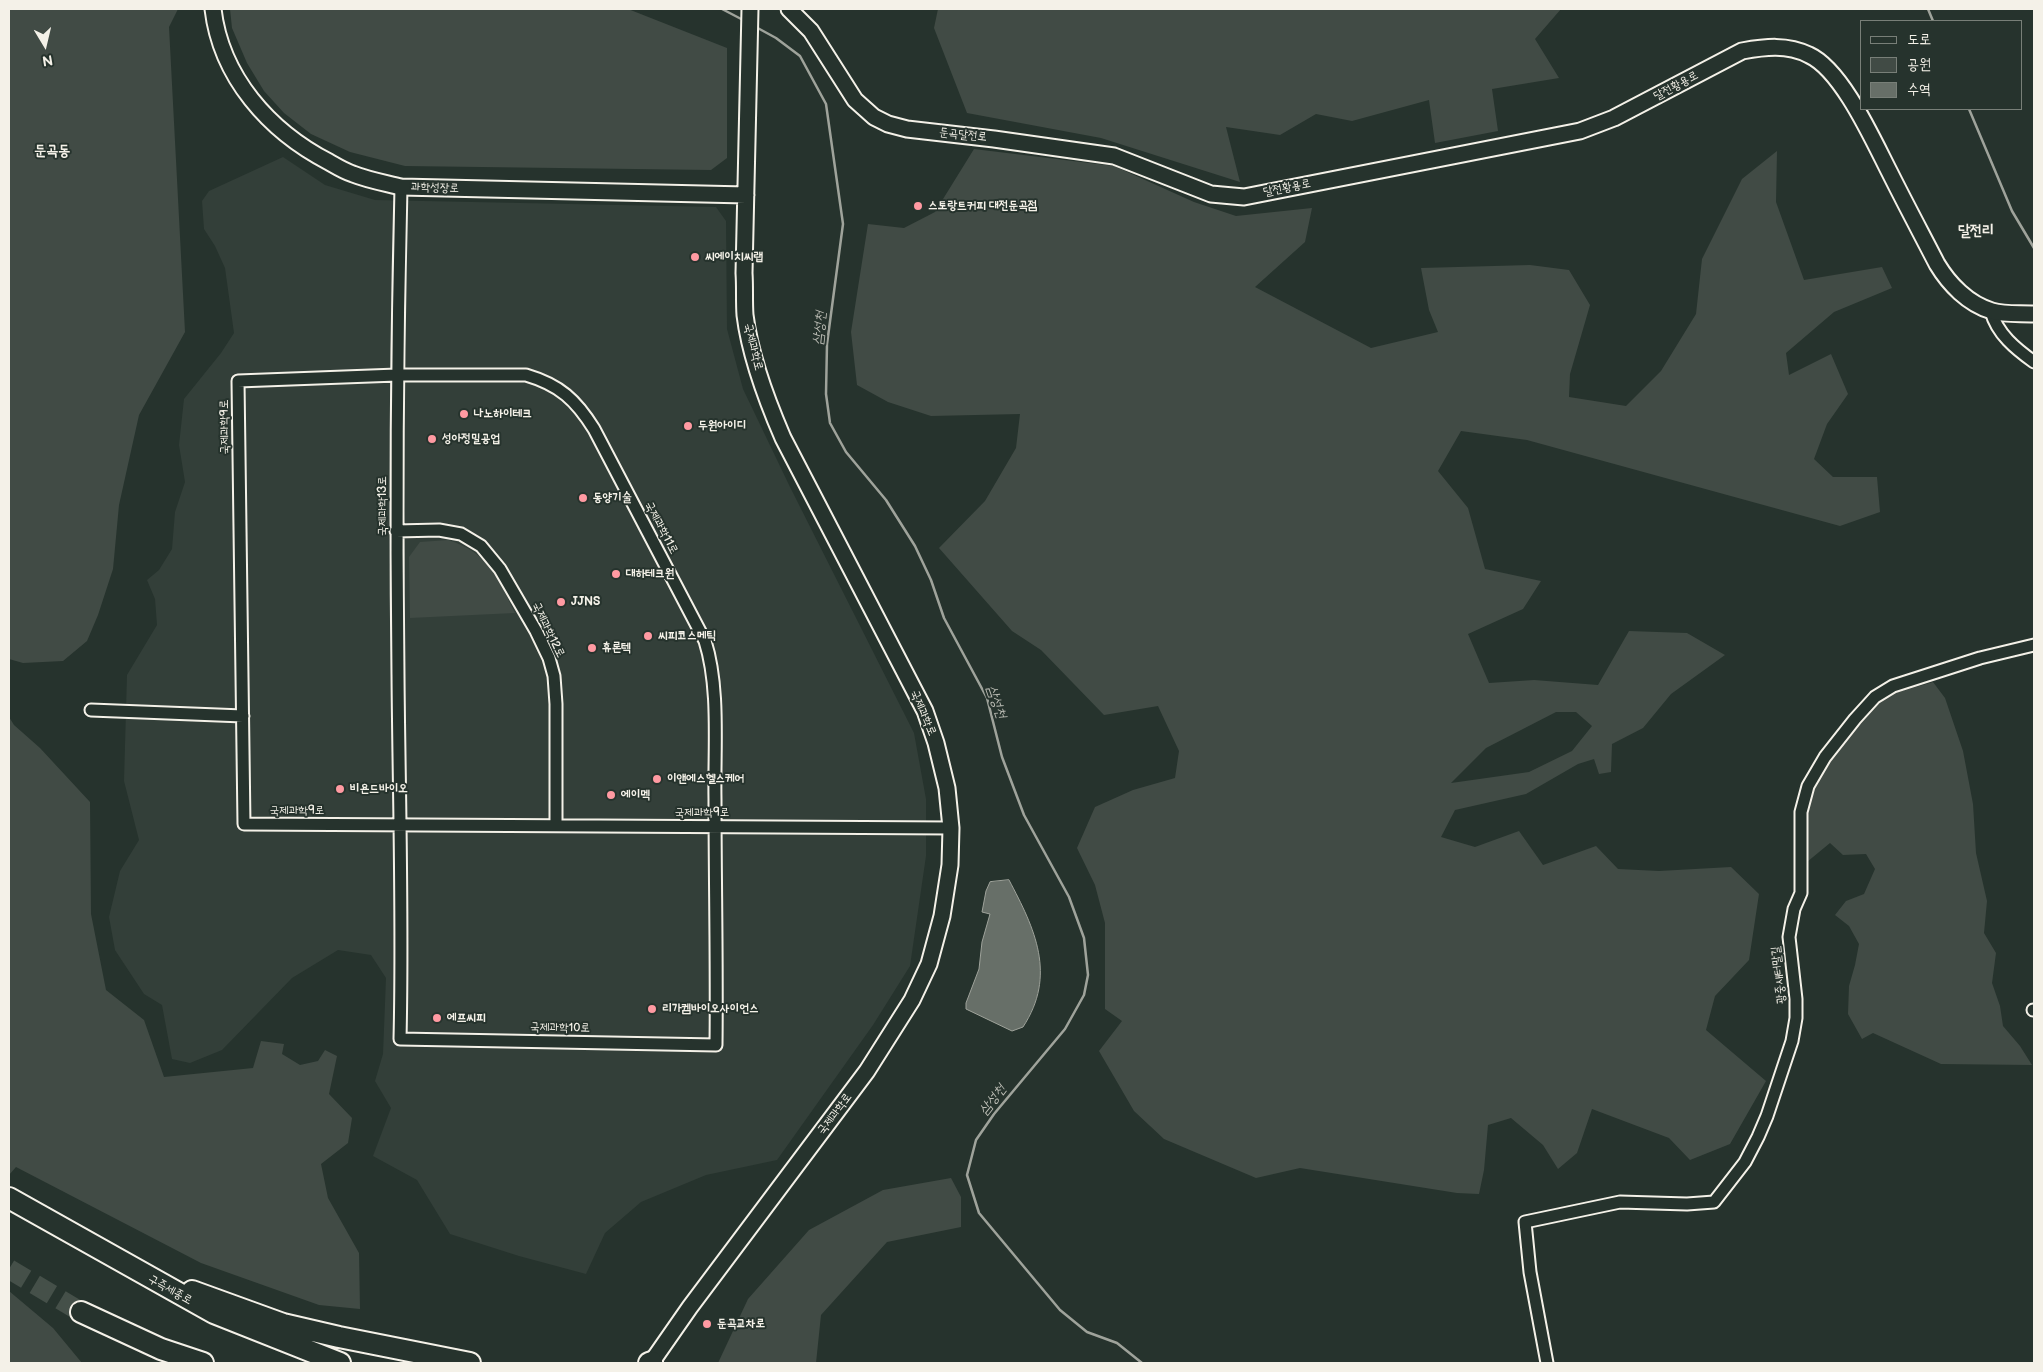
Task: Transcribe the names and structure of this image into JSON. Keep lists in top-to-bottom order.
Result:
{
  "streets": {
    "highway": ["구즉세종로"],
    "street": [
      "달전황용로",
      "둔곡달전로",
      "과학성장로",
      "국제과학로",
      "국제과학9로",
      "국제과학13로",
      "국제과학11로",
      "국제과학12로",
      "광중새터말길",
      "국제과학10로"
    ]
  },
  "crossings": [
    ["달전황용로", "둔곡달전로"],
    ["과학성장로", "국제과학로"],
    ["과학성장로", "국제과학13로"],
    ["국제과학로", "국제과학9로"],
    ["국제과학9로", "국제과학13로"],
    ["국제과학9로", "국제과학11로"],
    ["국제과학9로", "국제과학12로"],
    ["국제과학9로", "국제과학10로"],
    ["국제과학13로", "국제과학11로"],
    ["국제과학13로", "국제과학12로"],
    ["국제과학13로", "국제과학10로"],
    ["국제과학11로", "국제과학10로"]
  ],
  "districts": ["둔곡동", "달전리"],
  "water": ["삼성천"],
  "places": [
    "스토랑트커피 대전둔곡점",
    "씨에이치씨랩",
    "나노하이테크",
    "두원아이디",
    "성아정밀공업",
    "동양기술",
    "대하테크원",
    "JJNS",
    "씨피코스메틱",
    "휴론텍",
    "이앤에스헬스케어",
    "비욘드바이오",
    "에이멕",
    "리가켐바이오사이언스",
    "에프씨피",
    "둔곡교차로"
  ],
  "legend": ["도로", "공원", "수역"],
  "north": "bottom"
}
